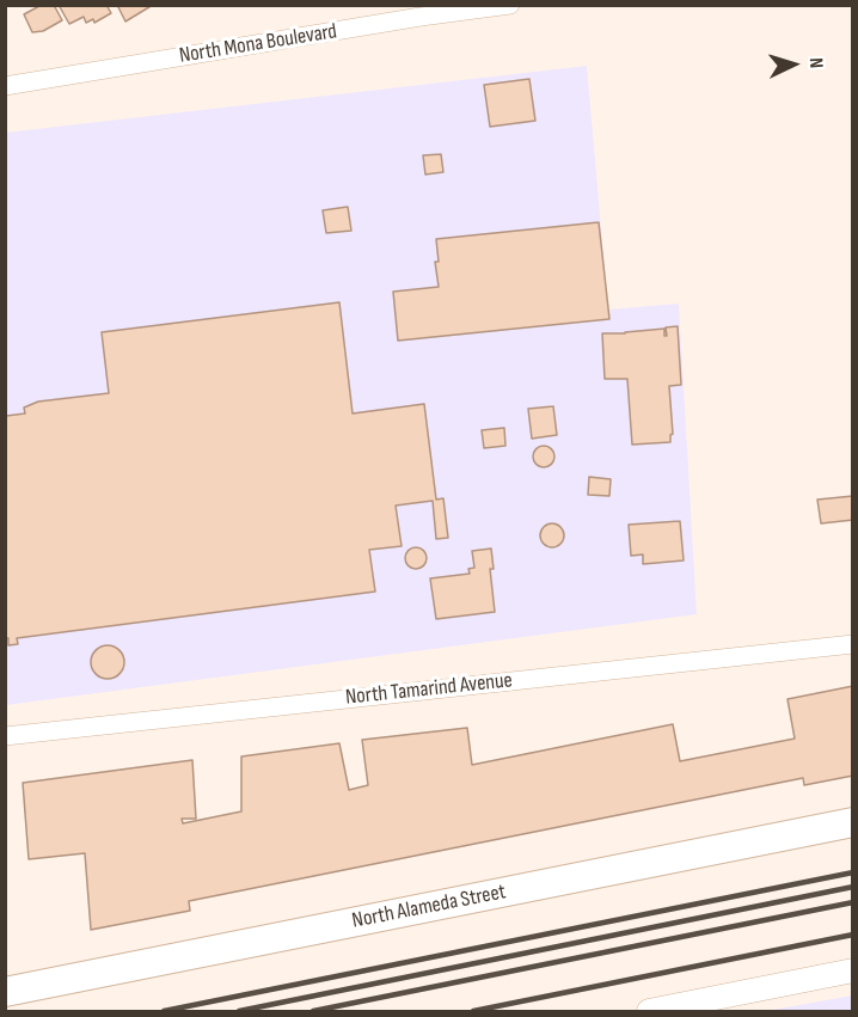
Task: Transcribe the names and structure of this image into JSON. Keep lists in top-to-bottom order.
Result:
{
  "streets": {
    "main road": ["North Alameda Street"],
    "street": ["North Mona Boulevard", "North Tamarind Avenue"]
  },
  "north": "right"
}
